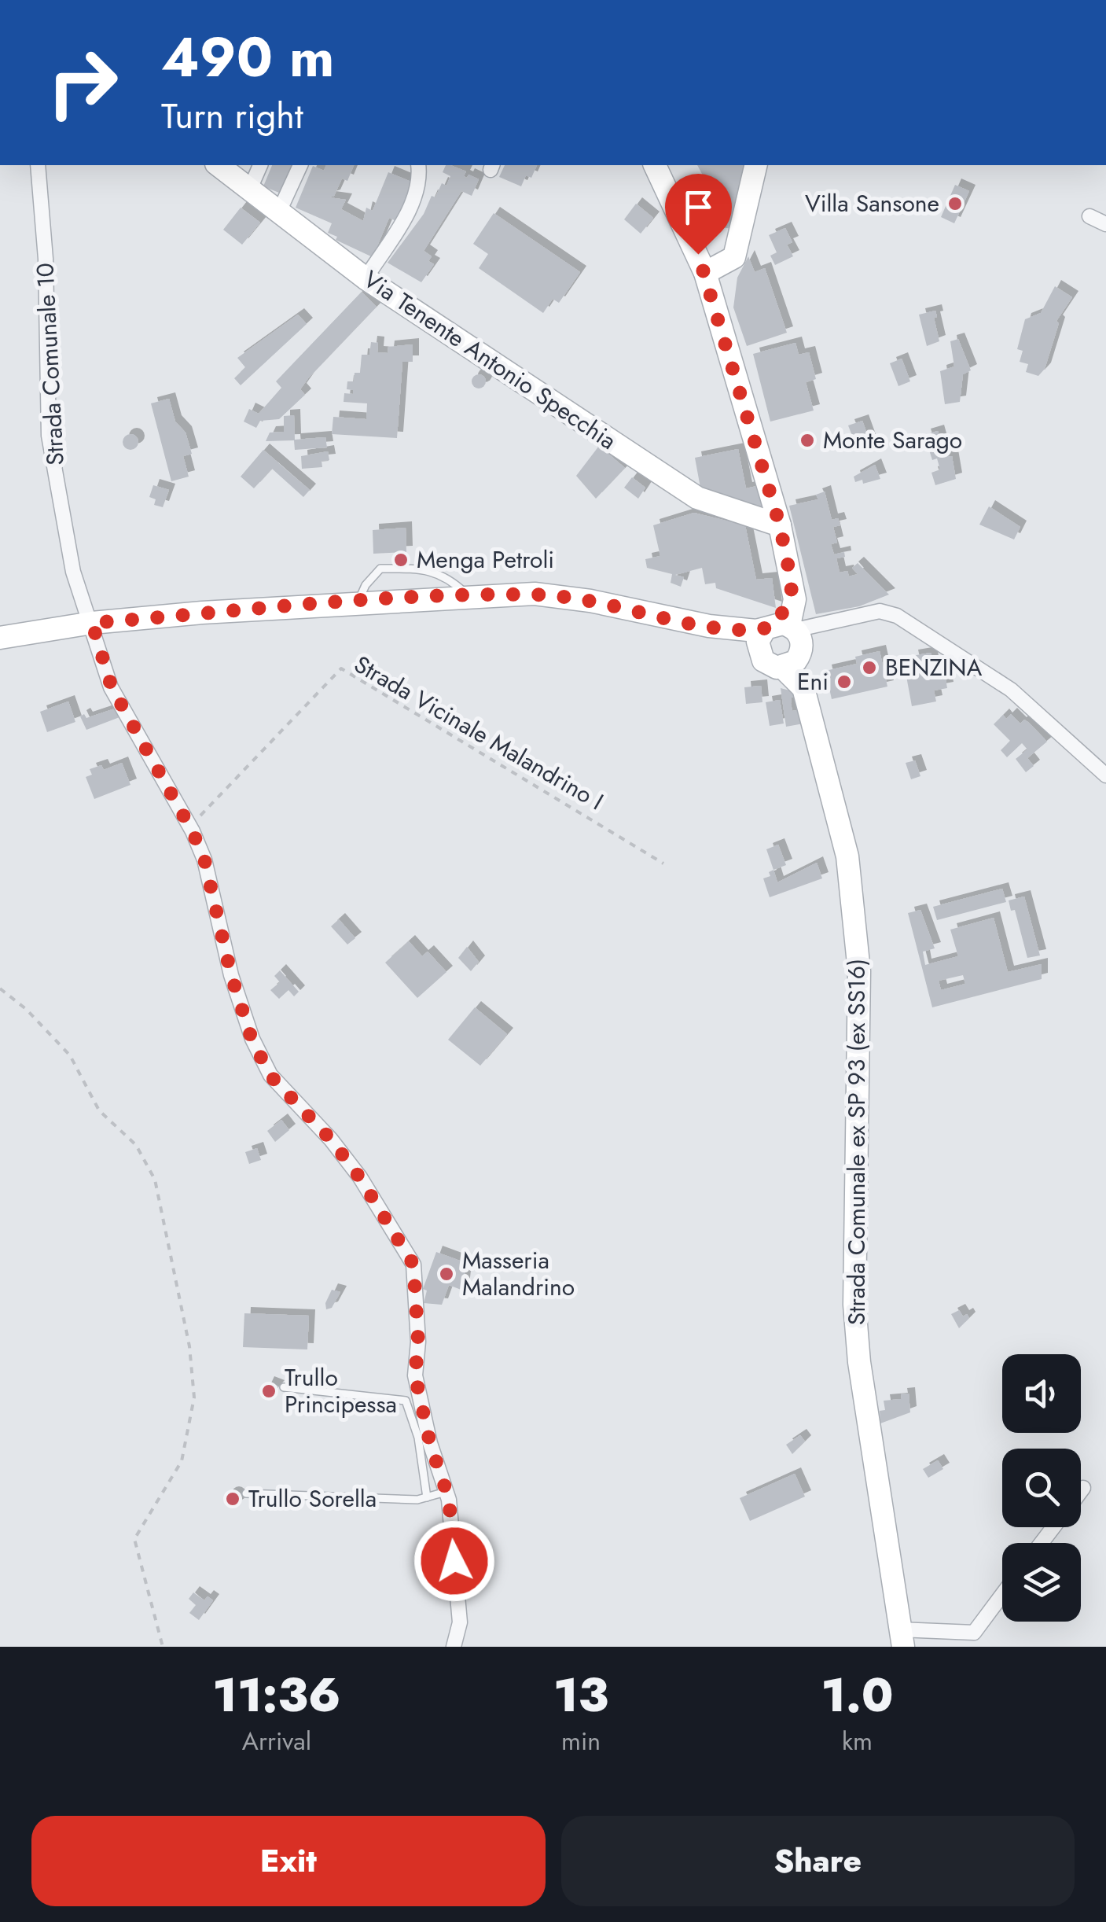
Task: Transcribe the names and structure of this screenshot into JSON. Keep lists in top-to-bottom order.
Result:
{
  "streets": {
    "main road": ["Via Tenente Antonio Specchia", "Strada Comunale ex SP 93 (ex SS16)"],
    "street": ["Strada Comunale 10"],
    "path": ["Strada Vicinale Malandrino I"]
  },
  "crossings": [
    ["Strada Comunale 10", "Strada Vicinale Malandrino I"]
  ],
  "places": [
    "Villa Sansone",
    "Monte Sarago",
    "Menga Petroli",
    "BENZINA",
    "Eni",
    "Masseria Malandrino",
    "Trullo Principessa",
    "Trullo Sorella"
  ],
  "page": {
    "turn": ["490 m", "Turn right"],
    "eta": [
      "11:36",
      "Arrival",
      "13",
      "min",
      "1.0",
      "km"
    ],
    "buttons": ["Exit", "Share"]
  }
}
